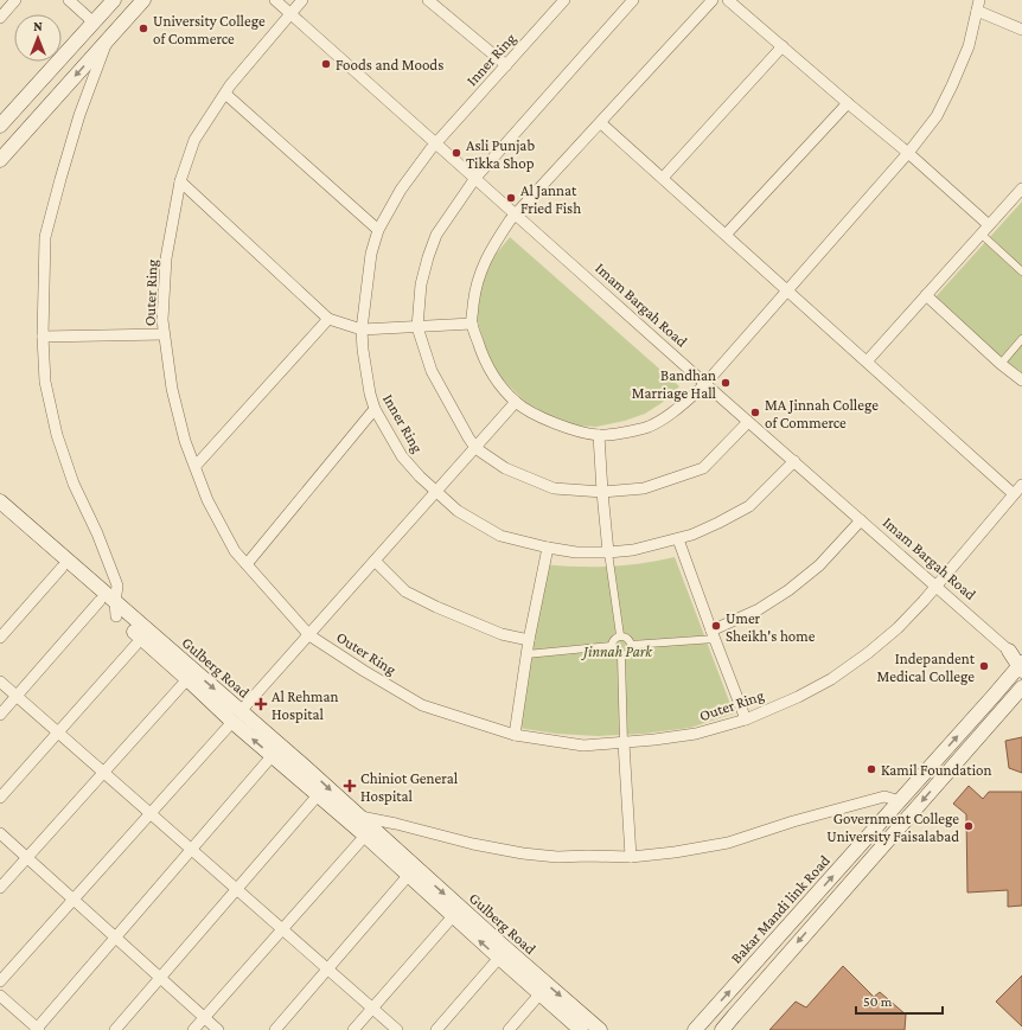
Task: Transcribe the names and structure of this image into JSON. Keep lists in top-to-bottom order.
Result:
{
  "streets": {
    "main road": ["Imam Bargah Road", "Gulberg Road", "Bakar Mandi link Road"],
    "street": ["Inner Ring", "Outer Ring"]
  },
  "crossings": [
    ["Inner Ring", "Imam Bargah Road"],
    ["Outer Ring", "Imam Bargah Road"],
    ["Imam Bargah Road", "Bakar Mandi link Road"]
  ],
  "parks": ["Jinnah Park"],
  "places": {
    "other": [
      "University College of Commerce",
      "Foods and Moods",
      "Asli Punjab Tikka Shop",
      "Al Jannat Fried Fish",
      "Bandhan Marriage Hall",
      "MA Jinnah College of Commerce",
      "Umer Sheikh's home",
      "Indepandent Medical College",
      "Kamil Foundation",
      "Government College University Faisalabad"
    ],
    "health": ["Al Rehman Hospital", "Chiniot General Hospital"]
  },
  "scale_bar": "50 m",
  "north": "top"
}
